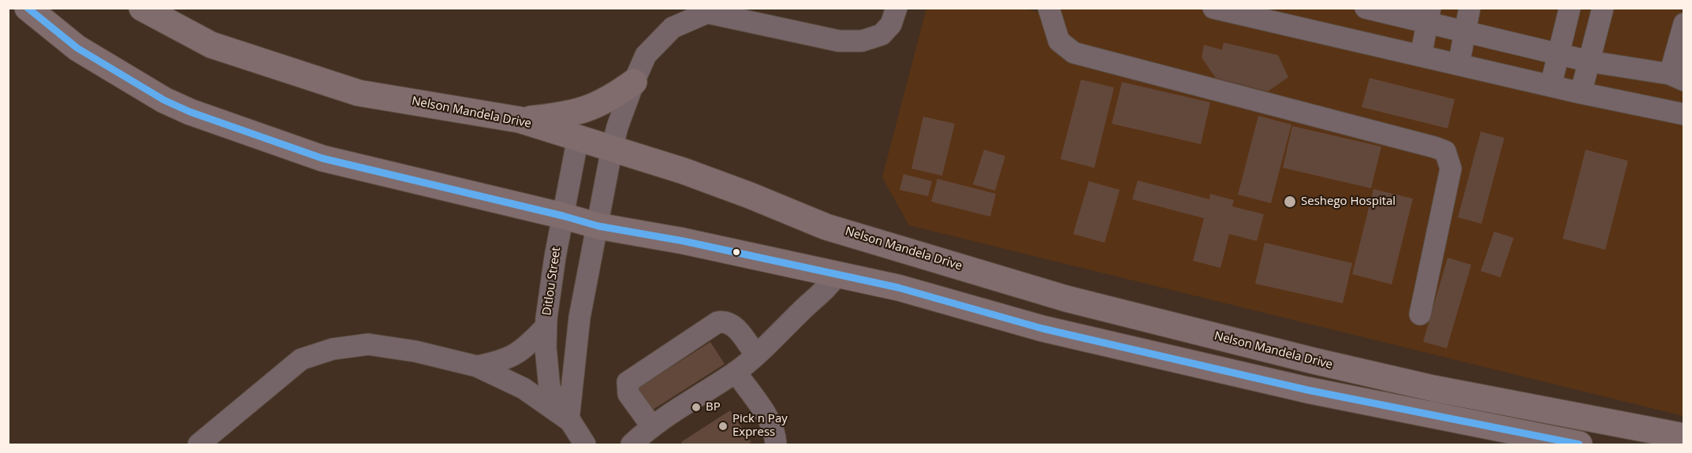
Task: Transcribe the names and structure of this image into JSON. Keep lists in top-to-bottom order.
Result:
{
  "streets": {
    "main road": ["Nelson Mandela Drive"],
    "street": ["Ditlou Street"]
  },
  "crossings": [
    ["Nelson Mandela Drive", "Ditlou Street"]
  ],
  "places": ["Seshego Hospital", "BP", "Pick n Pay Express"]
}
